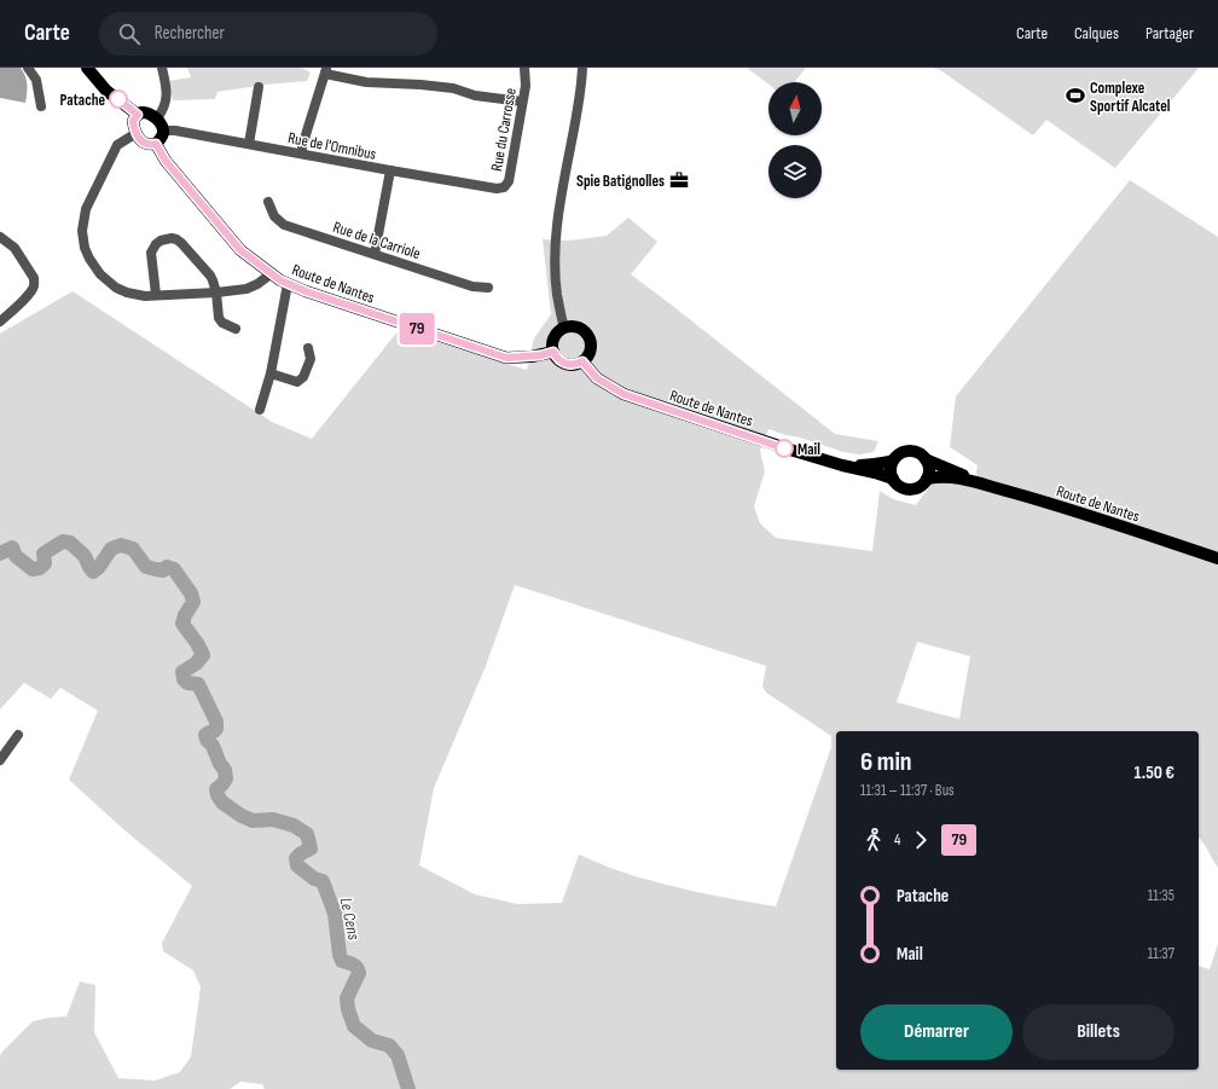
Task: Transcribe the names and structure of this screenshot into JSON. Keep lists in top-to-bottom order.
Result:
{
  "streets": {
    "main road": ["Route de Nantes"],
    "street": ["Rue du Carrosse", "Rue de l'Omnibus", "Rue de la Carriole"]
  },
  "crossings": [
    ["Rue du Carrosse", "Rue de l'Omnibus"],
    ["Rue de l'Omnibus", "Route de Nantes"]
  ],
  "water": ["Le Cens"],
  "places": {
    "sports": ["Complexe Sportif Alcatel"],
    "other": ["Patache", "Mail"],
    "office": ["Spie Batignolles"]
  },
  "lines": ["bus line 79"],
  "north": "top",
  "page": {
    "header": "Carte",
    "search": "Rechercher",
    "nav": ["Carte", "Calques", "Partager"],
    "on_map": "79",
    "heading": ["6 min", "11:31 – 11:37 · Bus", "1.50 €"],
    "legs": ["4", "79"],
    "list": [
      {
        "name": "Patache",
        "value": "11:35"
      },
      {
        "name": "Mail",
        "value": "11:37"
      }
    ],
    "buttons": ["Démarrer", "Billets"]
  }
}
